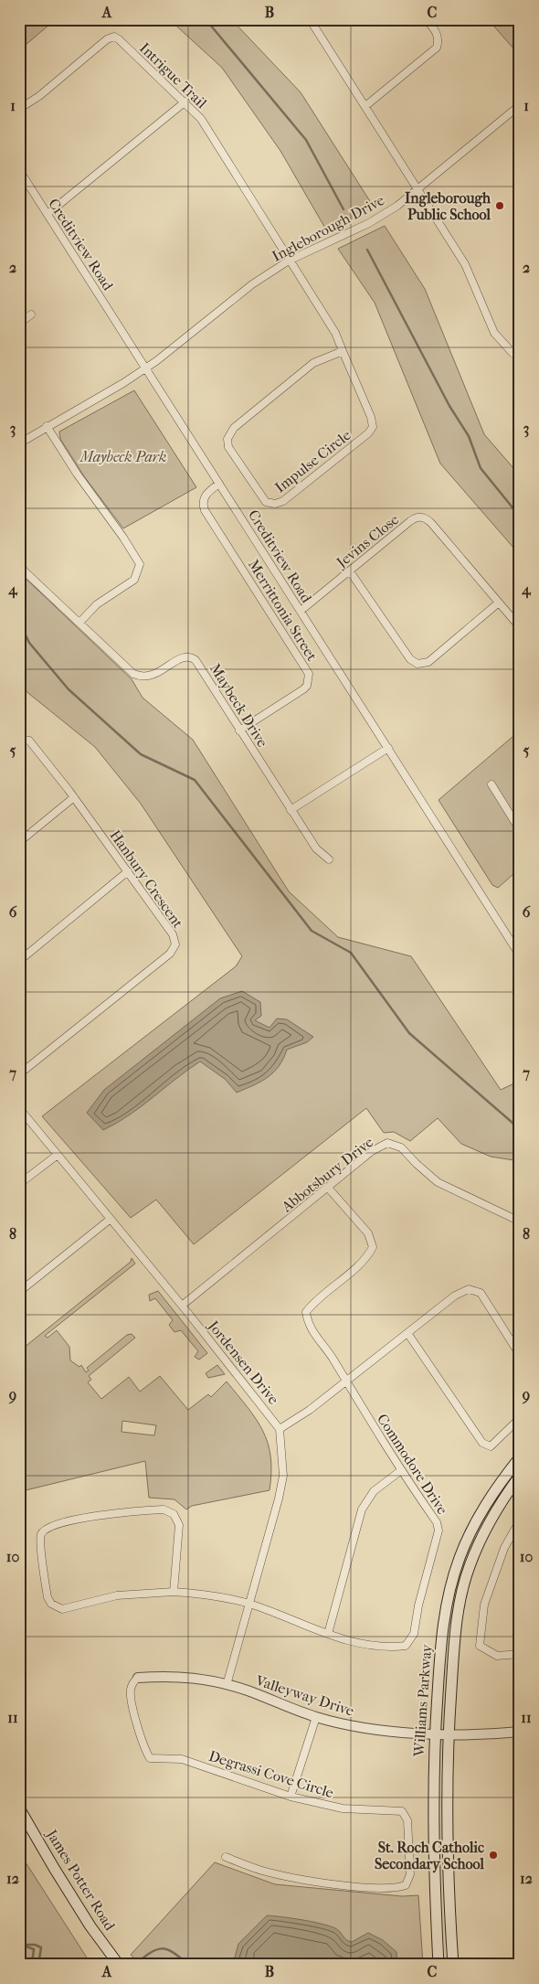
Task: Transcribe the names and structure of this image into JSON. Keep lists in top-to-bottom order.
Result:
{
  "streets": {
    "main road": ["Williams Parkway", "James Potter Road"],
    "street": [
      "Intrigue Trail",
      "Ingleborough Drive",
      "Creditview Road",
      "Impulse Circle",
      "Jevins Close",
      "Merrittonia Street",
      "Maybeck Drive",
      "Hanbury Crescent",
      "Abbotsbury Drive",
      "Jordensen Drive",
      "Commodore Drive",
      "Valleyway Drive",
      "Degrassi Cove Circle"
    ]
  },
  "crossings": [
    ["Intrigue Trail", "Ingleborough Drive"],
    ["Intrigue Trail", "Impulse Circle"],
    ["Ingleborough Drive", "Creditview Road"],
    ["Ingleborough Drive", "Impulse Circle"],
    ["Creditview Road", "Jevins Close"],
    ["Creditview Road", "Merrittonia Street"],
    ["Merrittonia Street", "Maybeck Drive"],
    ["Abbotsbury Drive", "Jordensen Drive"],
    ["Abbotsbury Drive", "Commodore Drive"],
    ["Valleyway Drive", "Williams Parkway"],
    ["Valleyway Drive", "Degrassi Cove Circle"]
  ],
  "parks": ["Maybeck Park"],
  "places": ["Ingleborough Public School", "St. Roch Catholic Secondary School"],
  "grid": {
    "columns": ["A", "B", "C"],
    "rows": [
      "1",
      "2",
      "3",
      "4",
      "5",
      "6",
      "7",
      "8",
      "9",
      "10",
      "11",
      "12"
    ]
  }
}
